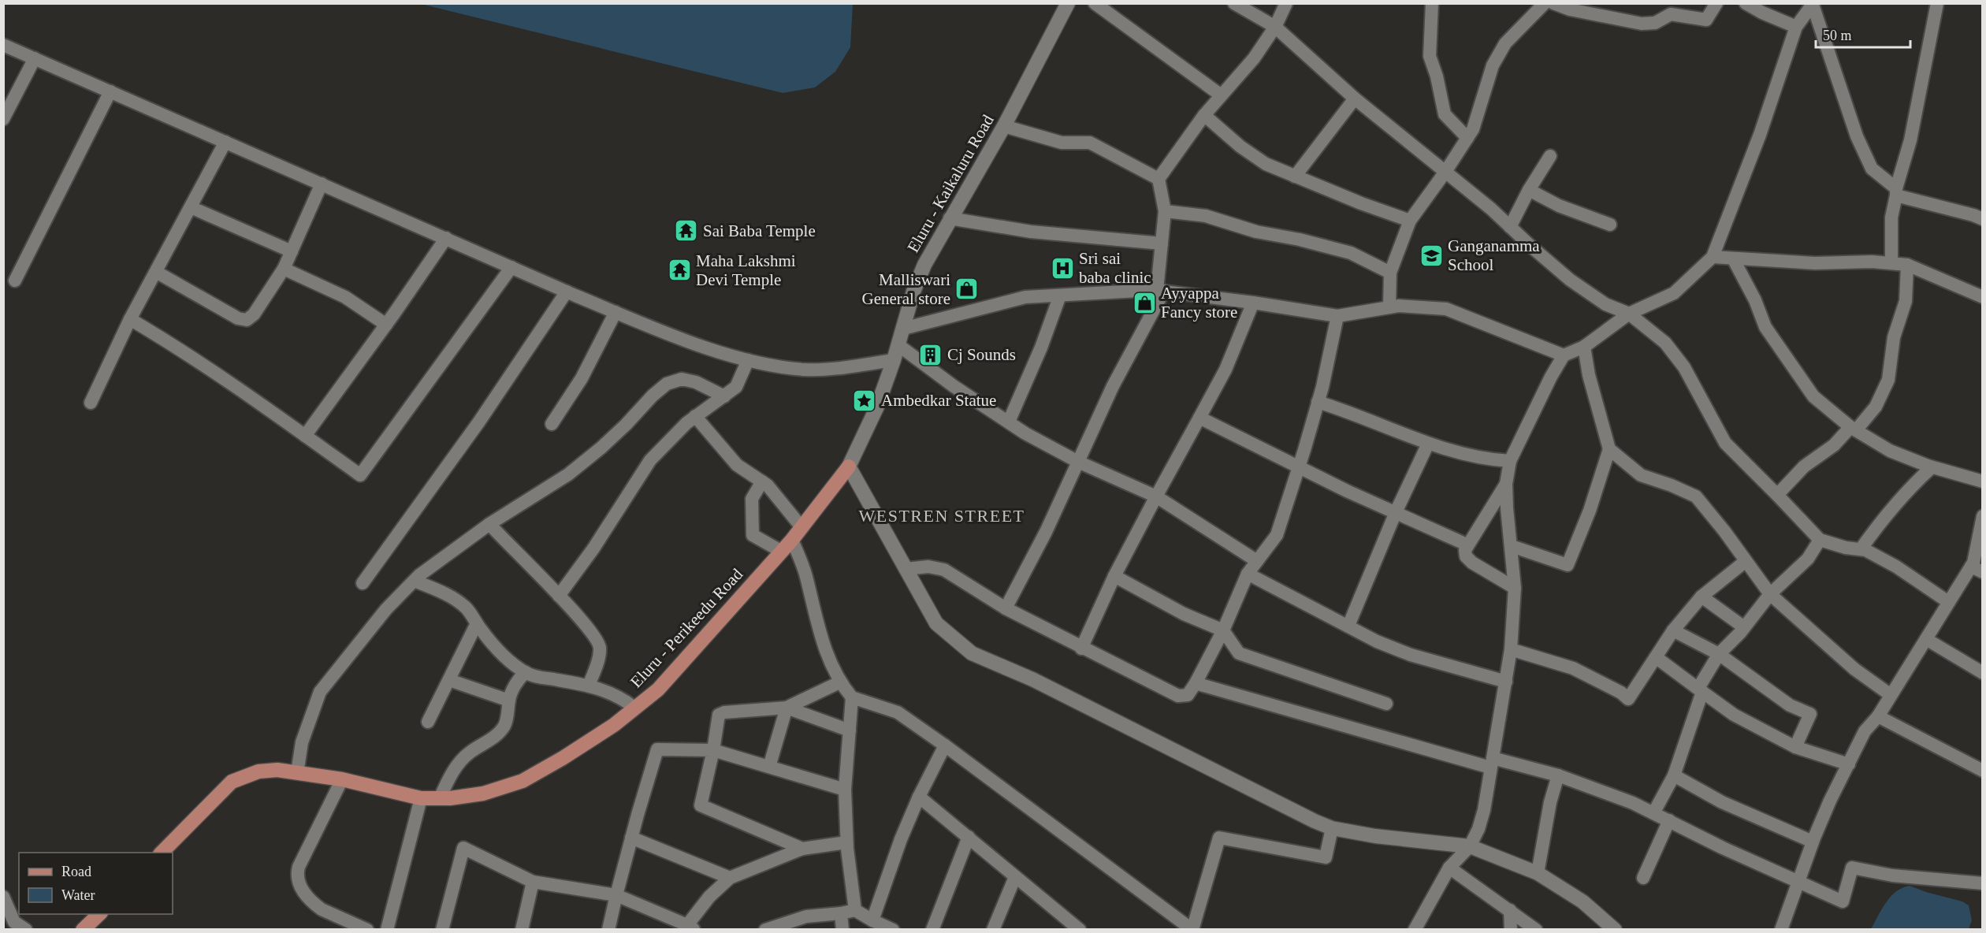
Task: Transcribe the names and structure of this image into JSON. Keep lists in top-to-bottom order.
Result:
{
  "streets": {
    "main road": ["Eluru - Kaikaluru Road", "Eluru - Perikeedu Road"]
  },
  "crossings": [
    ["Eluru - Kaikaluru Road", "Eluru - Perikeedu Road"]
  ],
  "districts": ["WESTREN STREET"],
  "places": {
    "temple": ["Sai Baba Temple", "Maha Lakshmi Devi Temple"],
    "school or university": ["Ganganamma School"],
    "hospital": ["Sri sai baba clinic"],
    "shop": ["Malliswari General store", "Ayyappa Fancy store"],
    "building": ["Cj Sounds"],
    "place": ["Ambedkar Statue"]
  },
  "legend": ["Road", "Water"],
  "scale_bar": "50 m"
}
